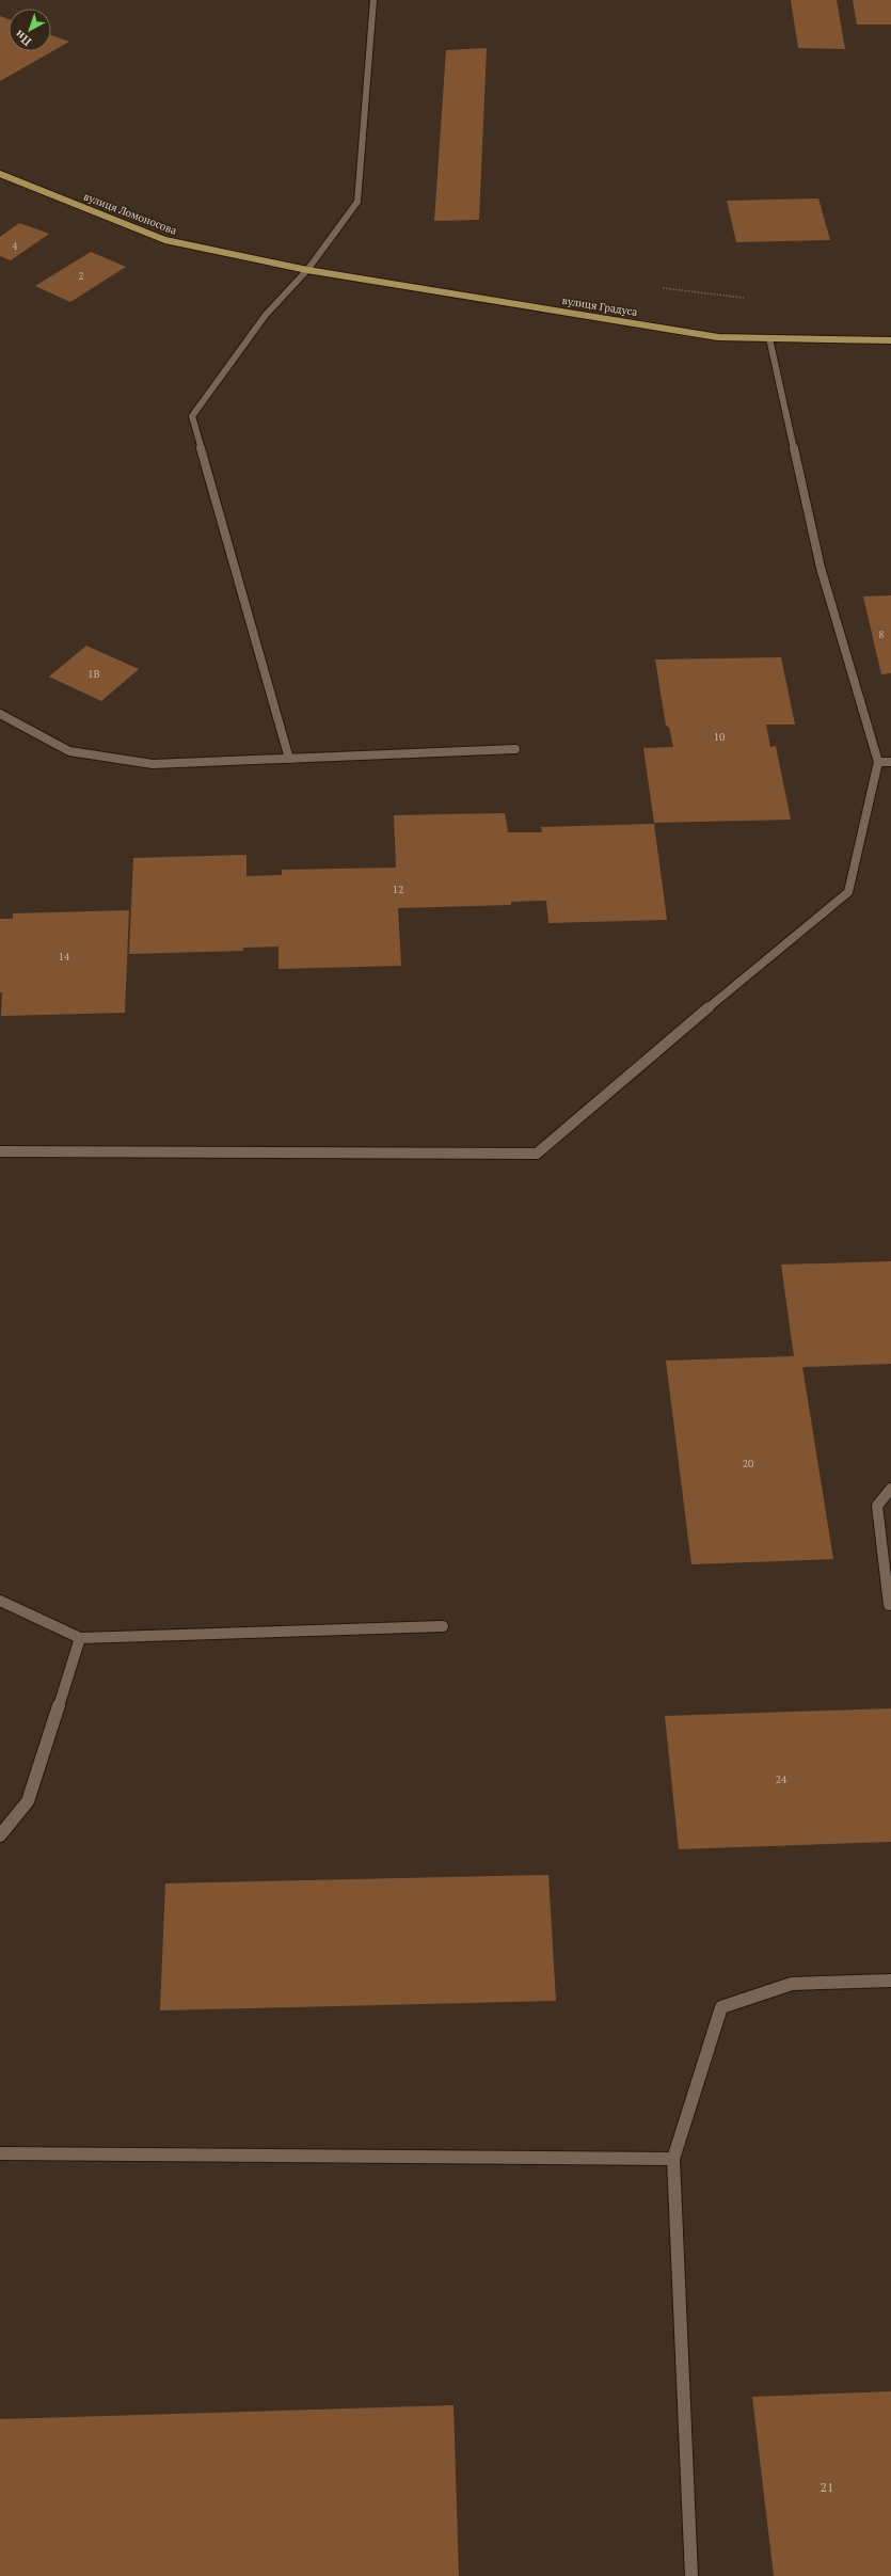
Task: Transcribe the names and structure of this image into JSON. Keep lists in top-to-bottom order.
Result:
{
  "streets": {
    "main road": ["вулиця Ломоносова", "вулиця Градуса"]
  },
  "crossings": [
    ["вулиця Ломоносова", "вулиця Градуса"]
  ],
  "house_numbers": [
    "4",
    "2",
    "8",
    "1В",
    "10",
    "12",
    "14",
    "20",
    "24",
    "21"
  ],
  "north": "bottom left"
}
